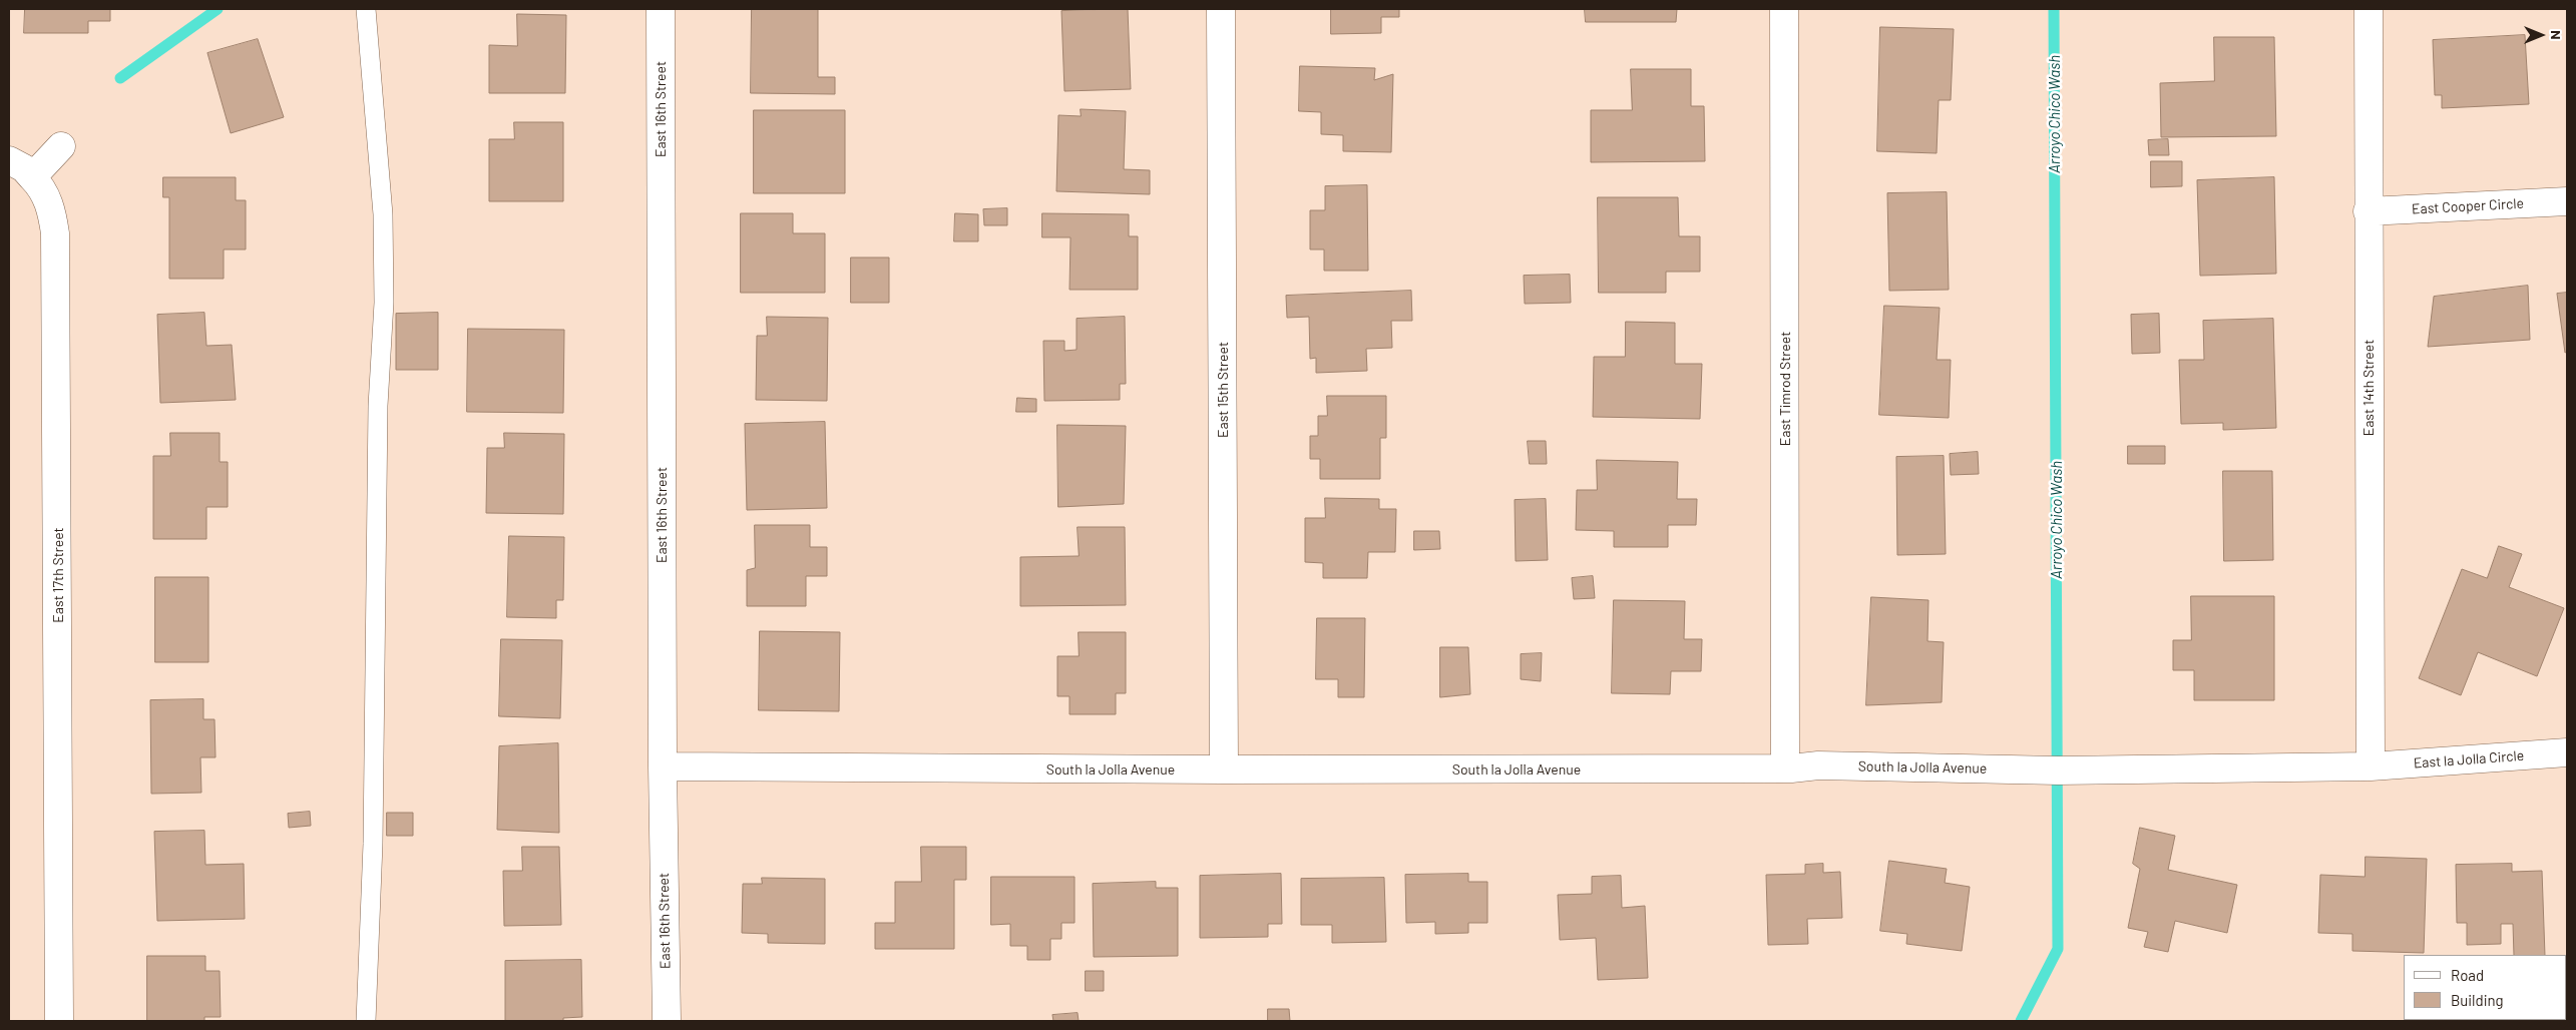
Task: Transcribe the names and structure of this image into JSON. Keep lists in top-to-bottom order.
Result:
{
  "streets": {
    "street": [
      "East 16th Street",
      "East Cooper Circle",
      "East 14th Street",
      "East Timrod Street",
      "East 15th Street",
      "East 17th Street",
      "East la Jolla Circle",
      "South la Jolla Avenue"
    ]
  },
  "crossings": [
    ["East 16th Street", "South la Jolla Avenue"],
    ["East Cooper Circle", "East 14th Street"],
    ["East 14th Street", "East la Jolla Circle"],
    ["East 14th Street", "South la Jolla Avenue"],
    ["East Timrod Street", "South la Jolla Avenue"],
    ["East 15th Street", "South la Jolla Avenue"],
    ["East la Jolla Circle", "South la Jolla Avenue"]
  ],
  "water": ["Arroyo Chico Wash"],
  "legend": ["Road", "Building"],
  "north": "right"
}
